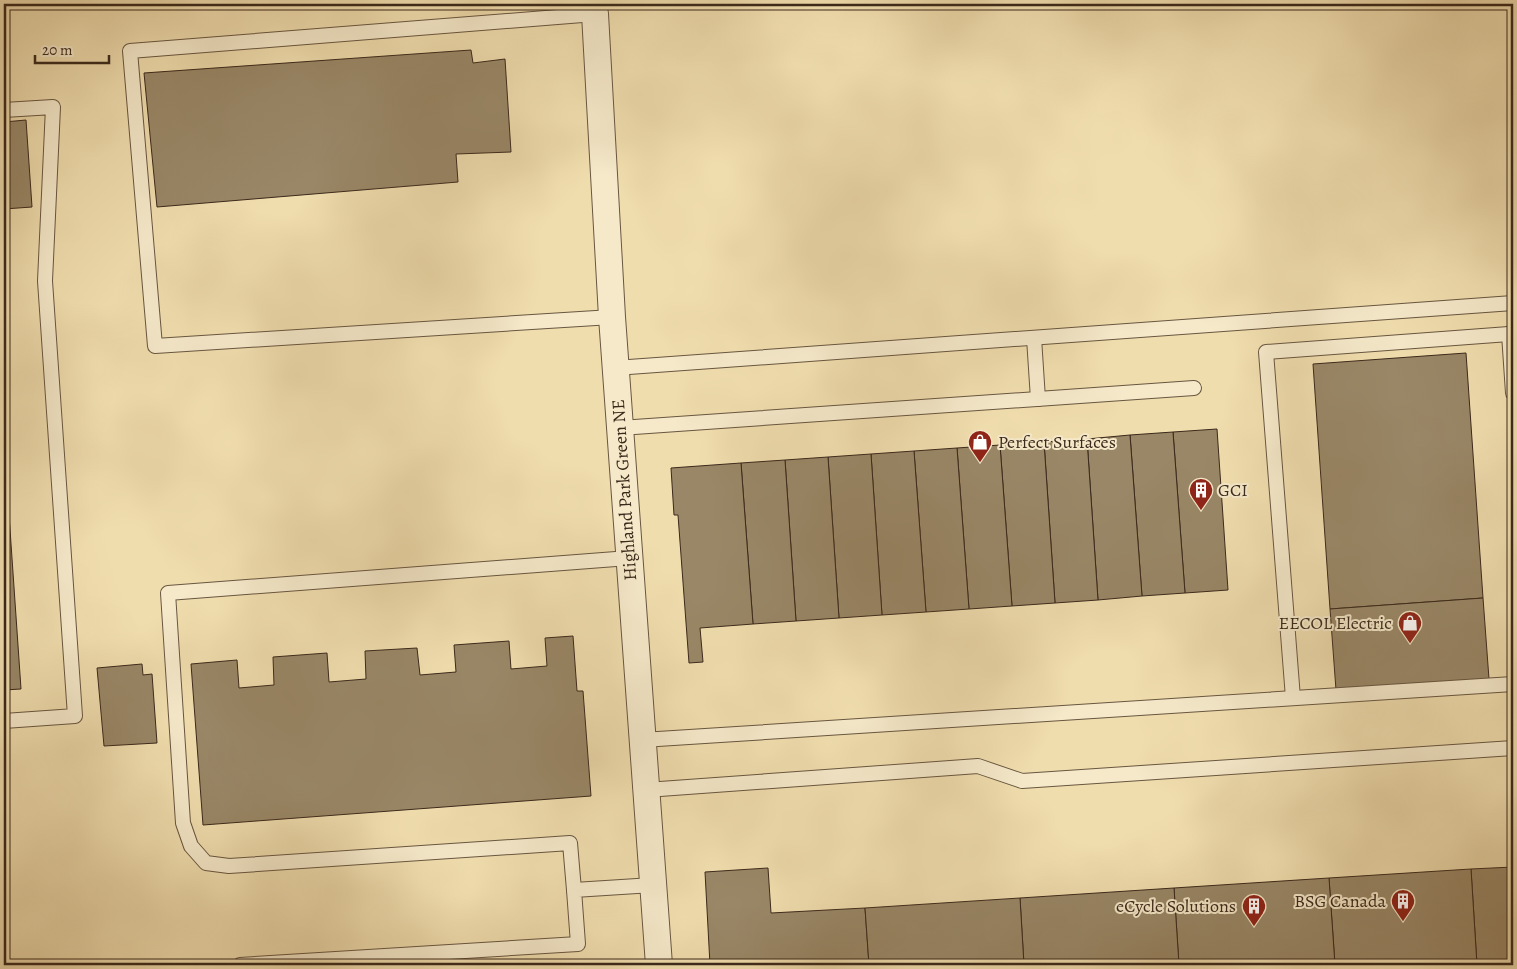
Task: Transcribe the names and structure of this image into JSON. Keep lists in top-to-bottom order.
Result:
{
  "streets": {
    "street": ["Highland Park Green NE"]
  },
  "places": {
    "shop": ["Perfect Surfaces", "EECOL Electric"],
    "building": ["GCI", "BSG Canada", "eCycle Solutions"]
  },
  "scale_bar": "20 m"
}
